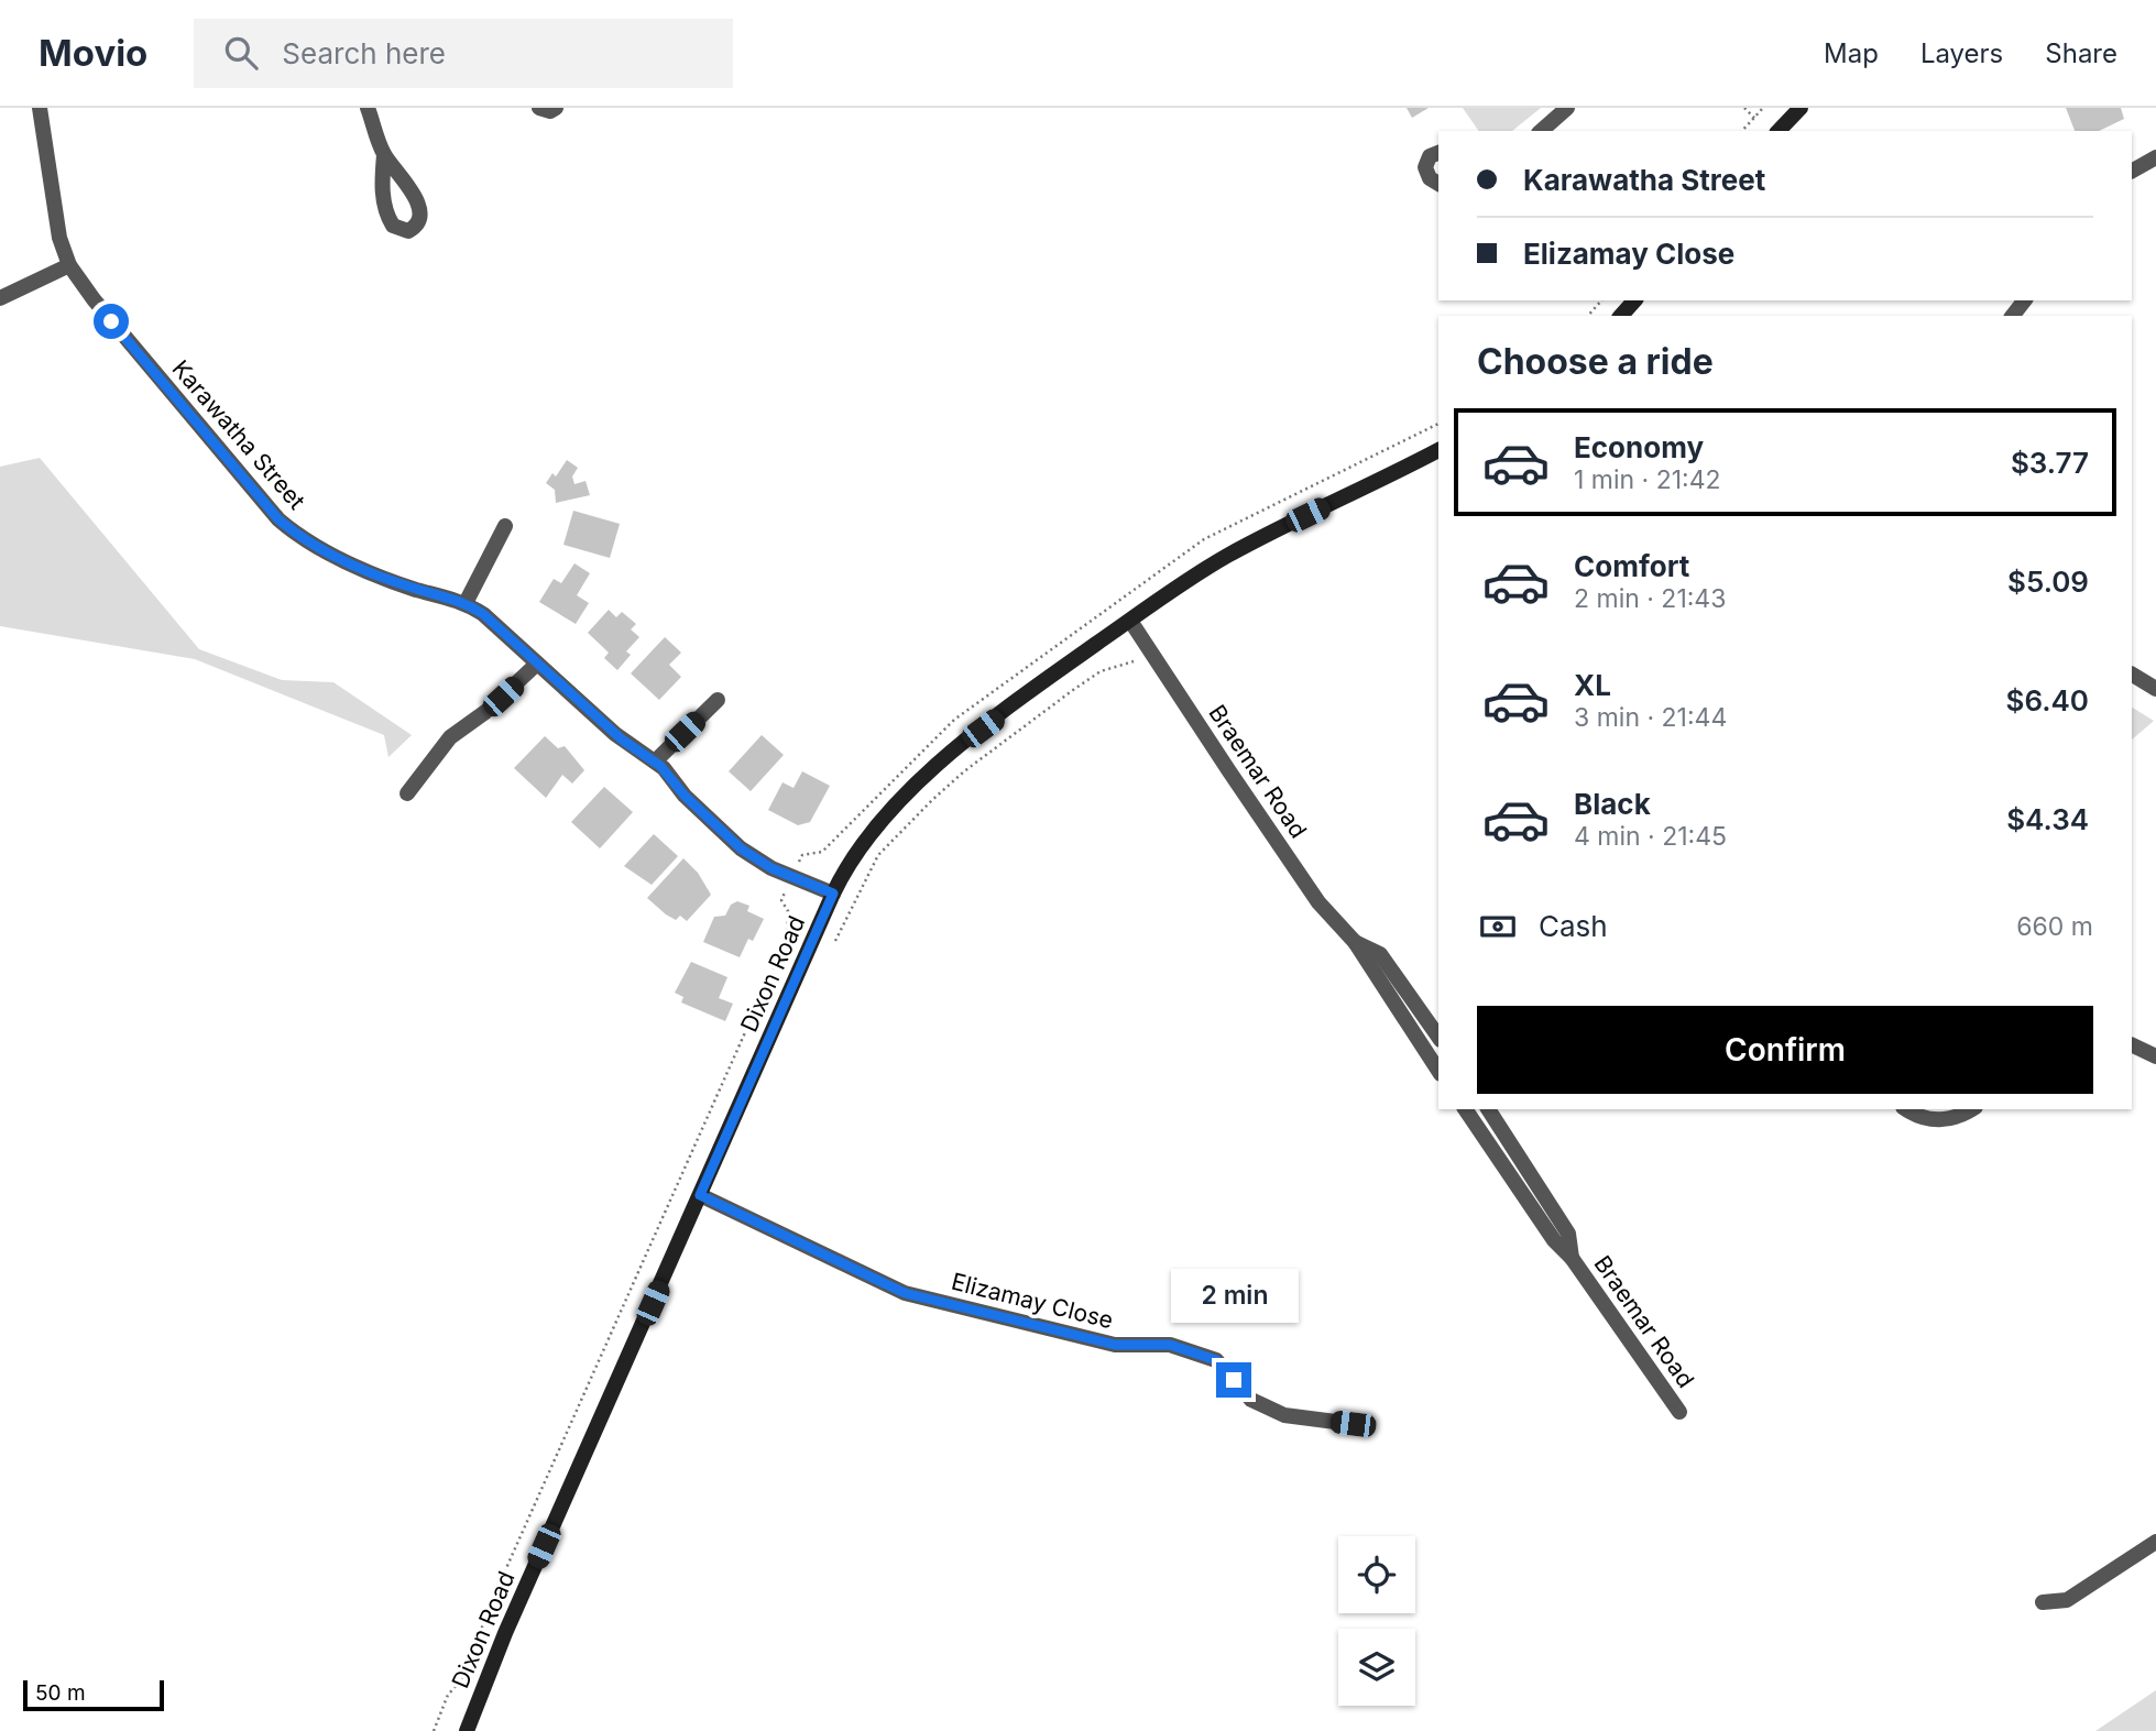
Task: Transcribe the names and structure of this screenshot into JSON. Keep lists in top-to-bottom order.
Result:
{
  "streets": {
    "main road": ["Dixon Road"],
    "street": ["Karawatha Street", "Braemar Road", "Elizamay Close"]
  },
  "crossings": [
    ["Karawatha Street", "Dixon Road"],
    ["Braemar Road", "Dixon Road"],
    ["Dixon Road", "Elizamay Close"]
  ],
  "scale_bar": "50 m",
  "page": {
    "header": "Movio",
    "search": "Search here",
    "nav": ["Map", "Layers", "Share"],
    "banner": ["Karawatha Street", "Elizamay Close"],
    "heading": "Choose a ride",
    "list": [
      {
        "name": "Economy",
        "note": "1 min · 21:42",
        "value": "$3.77"
      },
      {
        "name": "Comfort",
        "note": "2 min · 21:43",
        "value": "$5.09"
      },
      {
        "name": "XL",
        "note": "3 min · 21:44",
        "value": "$6.40"
      },
      {
        "name": "Black",
        "note": "4 min · 21:45",
        "value": "$4.34"
      }
    ],
    "pay": ["Cash", "660 m"],
    "buttons": "Confirm",
    "bubble": "2 min",
    "scale": "50 m"
  }
}
